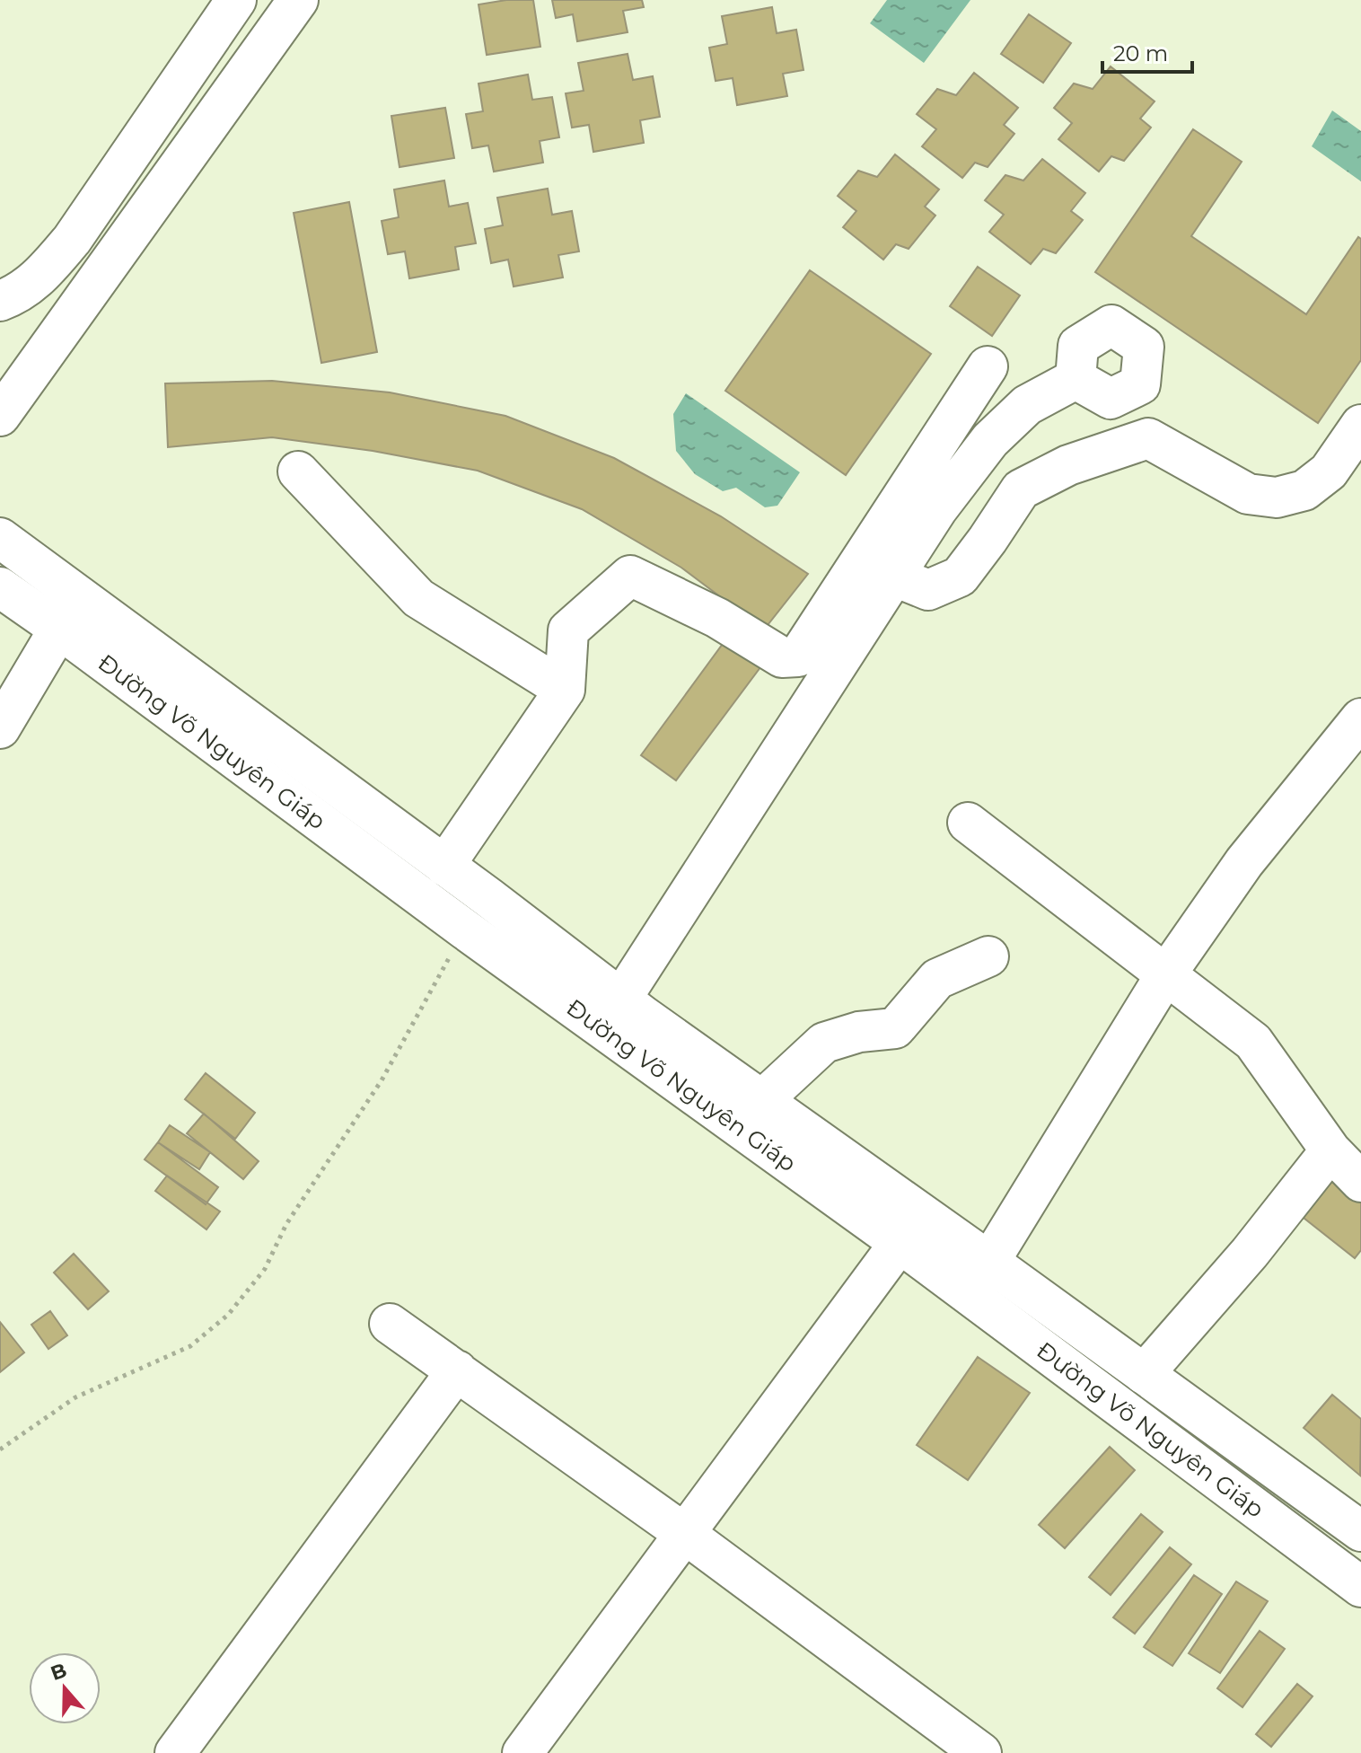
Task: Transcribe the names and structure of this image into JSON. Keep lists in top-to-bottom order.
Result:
{
  "streets": {
    "street": ["Đường Võ Nguyên Giáp"]
  },
  "scale_bar": "20 m",
  "north": "top"
}
